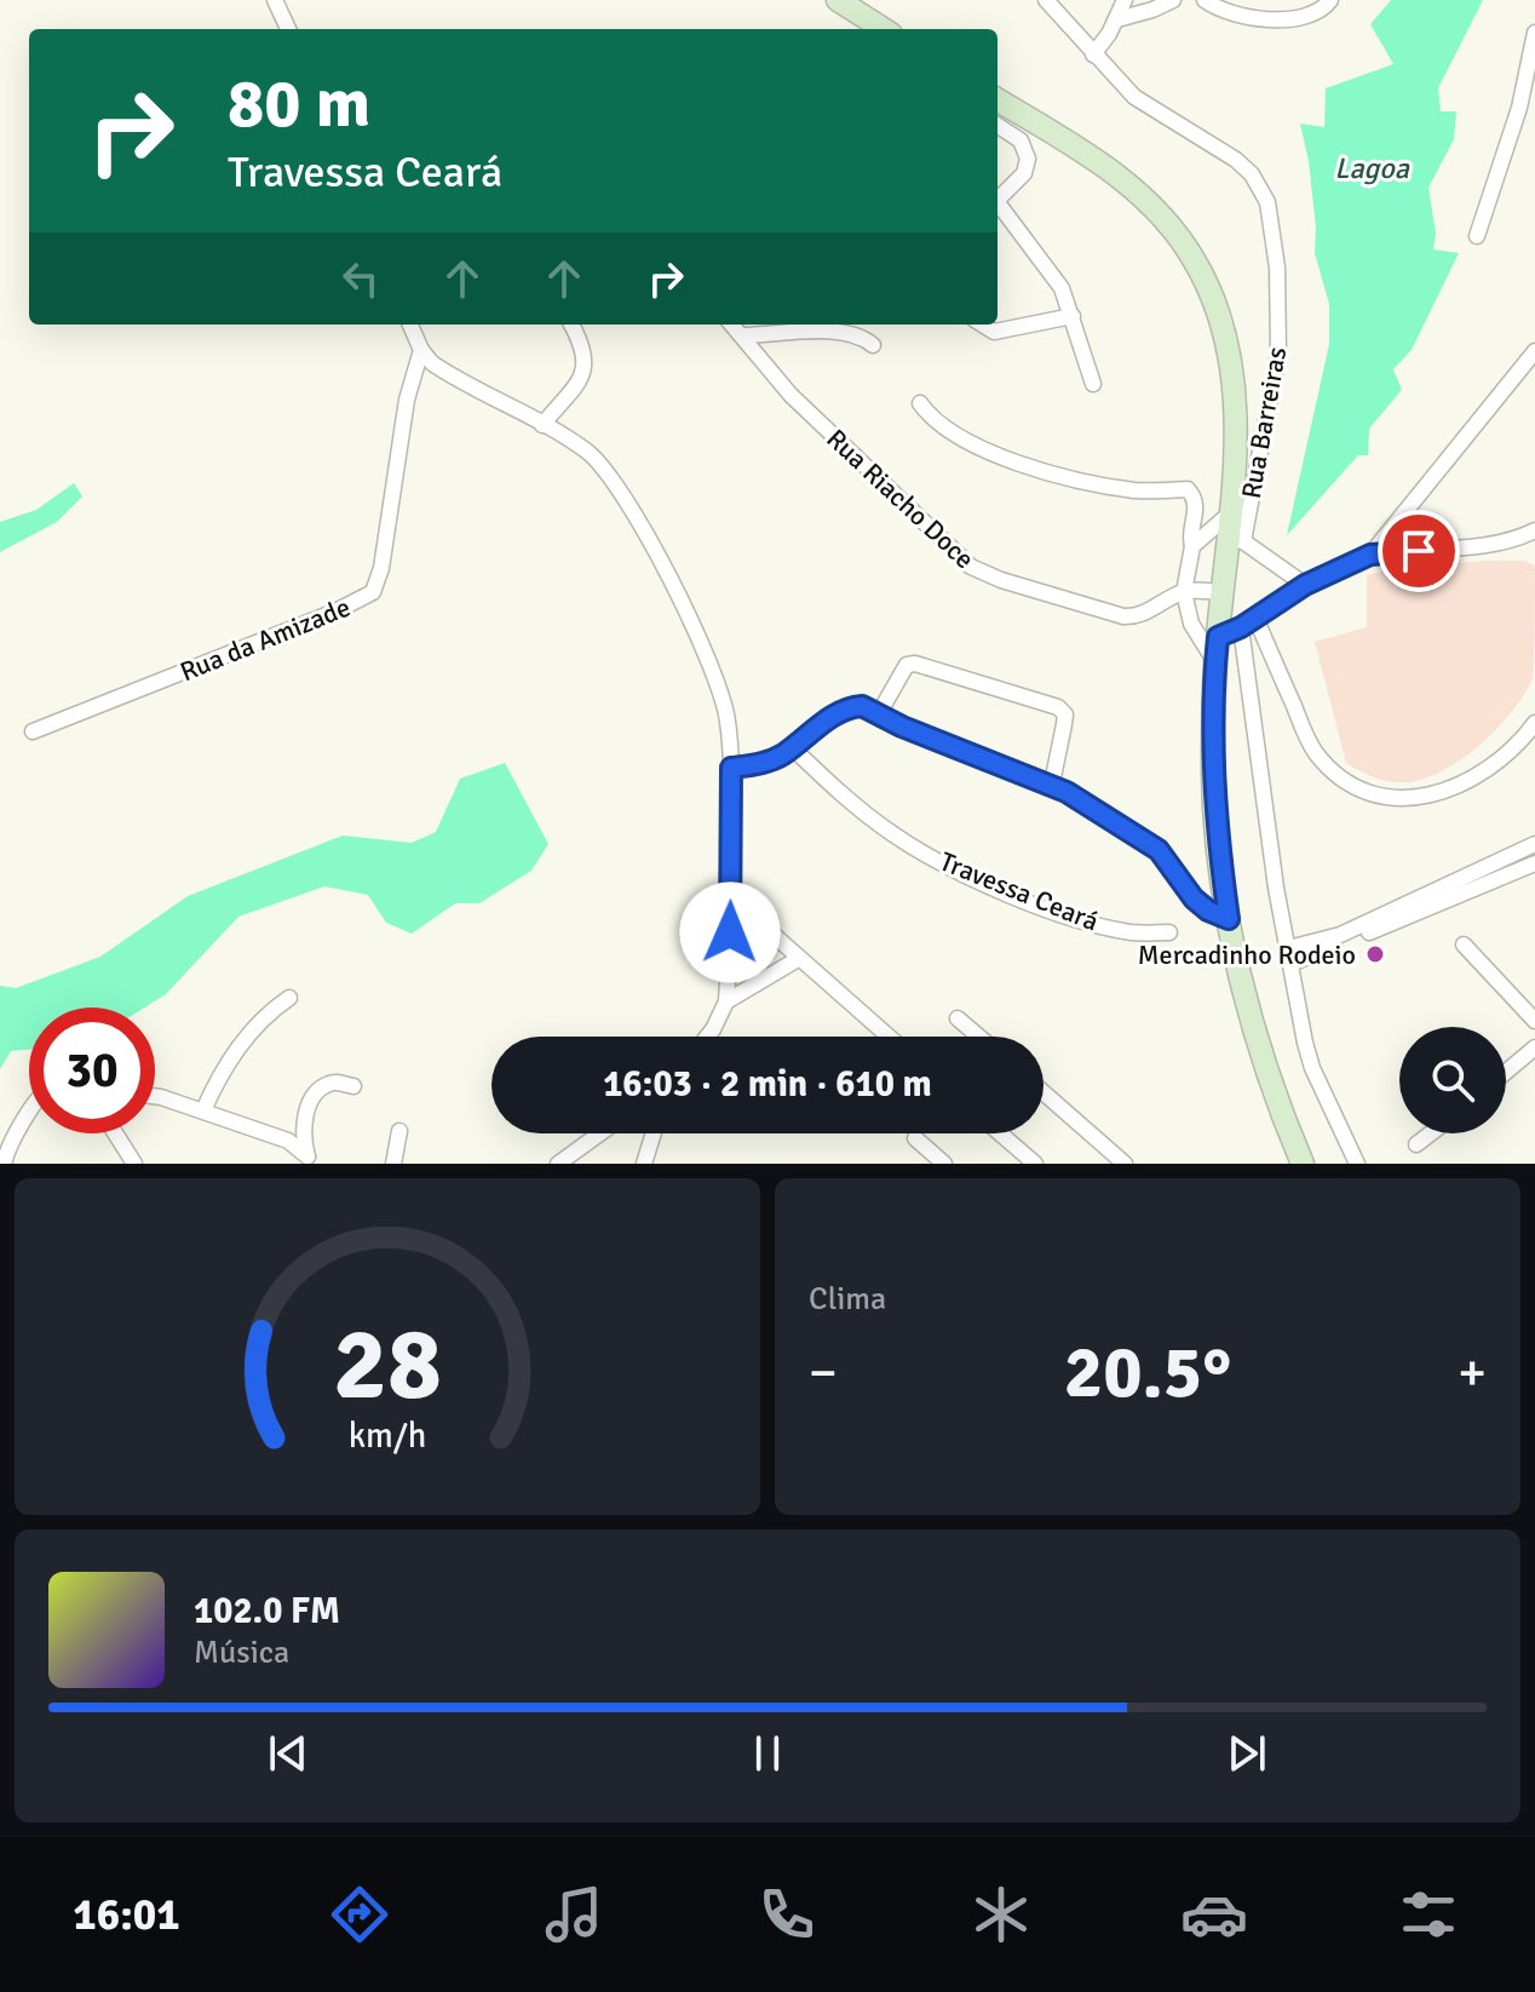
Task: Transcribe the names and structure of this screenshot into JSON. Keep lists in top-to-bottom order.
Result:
{
  "streets": {
    "street": [
      "Rua Barreiras",
      "Rua Riacho Doce",
      "Rua da Amizade",
      "Travessa Ceará"
    ]
  },
  "water": ["Lagoa"],
  "places": ["Mercadinho Rodeio"],
  "page": {
    "turn": ["80 m", "Travessa Ceará"],
    "limit": "30",
    "trip": "16:03 · 2 min · 610 m",
    "tile": "Clima",
    "heat": ["−", "20.5°", "+"],
    "song": ["102.0 FM", "Música"],
    "tabs": "16:01",
    "gauge": ["28", "km/h"]
  }
}
